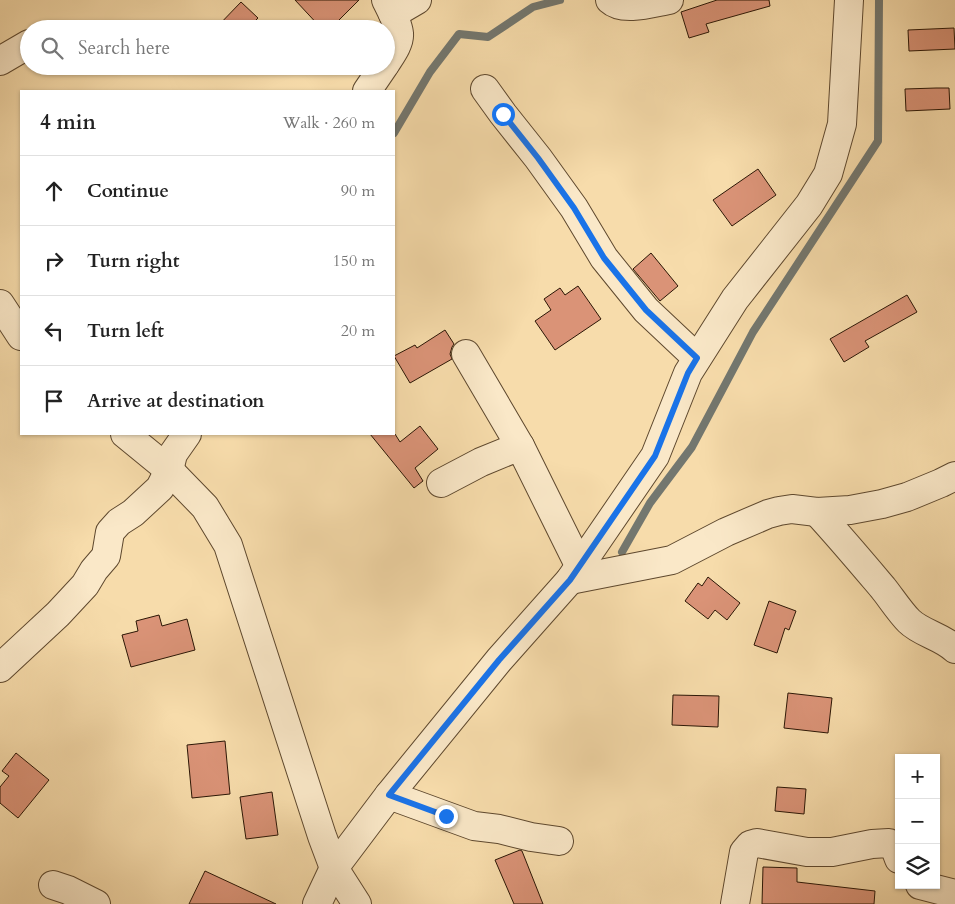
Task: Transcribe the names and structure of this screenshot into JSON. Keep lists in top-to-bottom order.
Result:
{
  "page": {
    "search": "Search here",
    "heading": ["4 min", "Walk · 260 m"],
    "list": [
      ["Continue", "90 m"],
      ["Turn right", "150 m"],
      ["Turn left", "20 m"],
      "Arrive at destination"
    ],
    "map_buttons": ["+", "−"]
  }
}
